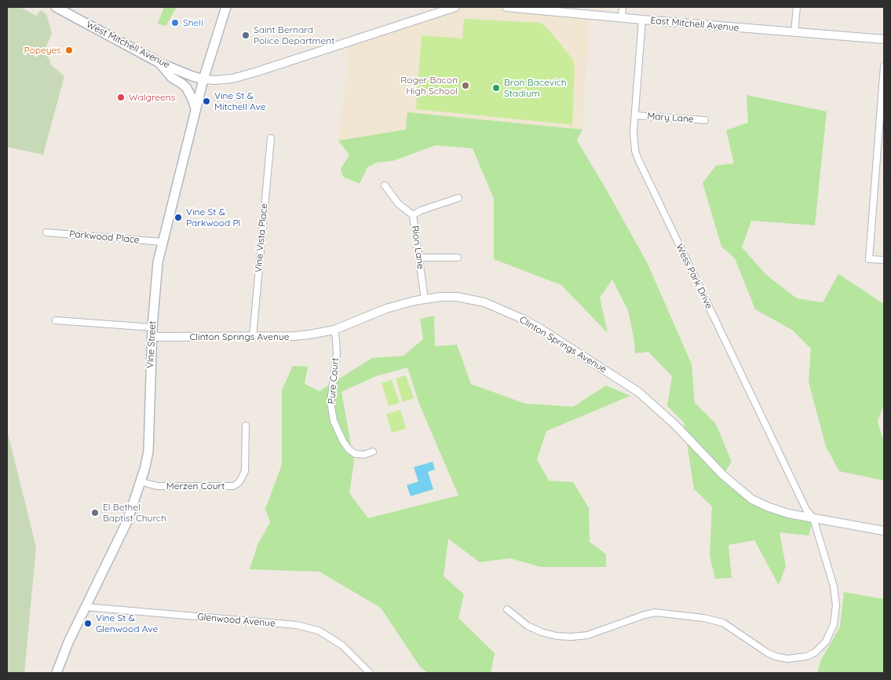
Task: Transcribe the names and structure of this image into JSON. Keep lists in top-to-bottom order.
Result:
{
  "streets": {
    "main road": ["West Mitchell Avenue", "Vine Street"],
    "street": [
      "East Mitchell Avenue",
      "Mary Lane",
      "Parkwood Place",
      "Vine Vista Place",
      "Rion Lane",
      "Wess Park Drive",
      "Clinton Springs Avenue",
      "Pure Court",
      "Merzen Court",
      "Glenwood Avenue"
    ]
  },
  "crossings": [
    ["East Mitchell Avenue", "Wess Park Drive"],
    ["West Mitchell Avenue", "Vine Street"],
    ["Mary Lane", "Wess Park Drive"],
    ["Parkwood Place", "Vine Street"],
    ["Vine Vista Place", "Clinton Springs Avenue"],
    ["Rion Lane", "Clinton Springs Avenue"],
    ["Wess Park Drive", "Clinton Springs Avenue"],
    ["Clinton Springs Avenue", "Vine Street"],
    ["Clinton Springs Avenue", "Pure Court"],
    ["Vine Street", "Merzen Court"],
    ["Vine Street", "Glenwood Avenue"]
  ],
  "places": [
    "Shell",
    "Saint Bernard Police Department",
    "Popeyes",
    "Roger Bacon High School",
    "Bron Bacevich Stadium",
    "Walgreens",
    "Vine St & Mitchell Ave",
    "Vine St & Parkwood Pl",
    "El Bethel Baptist Church",
    "Vine St & Glenwood Ave"
  ]
}
